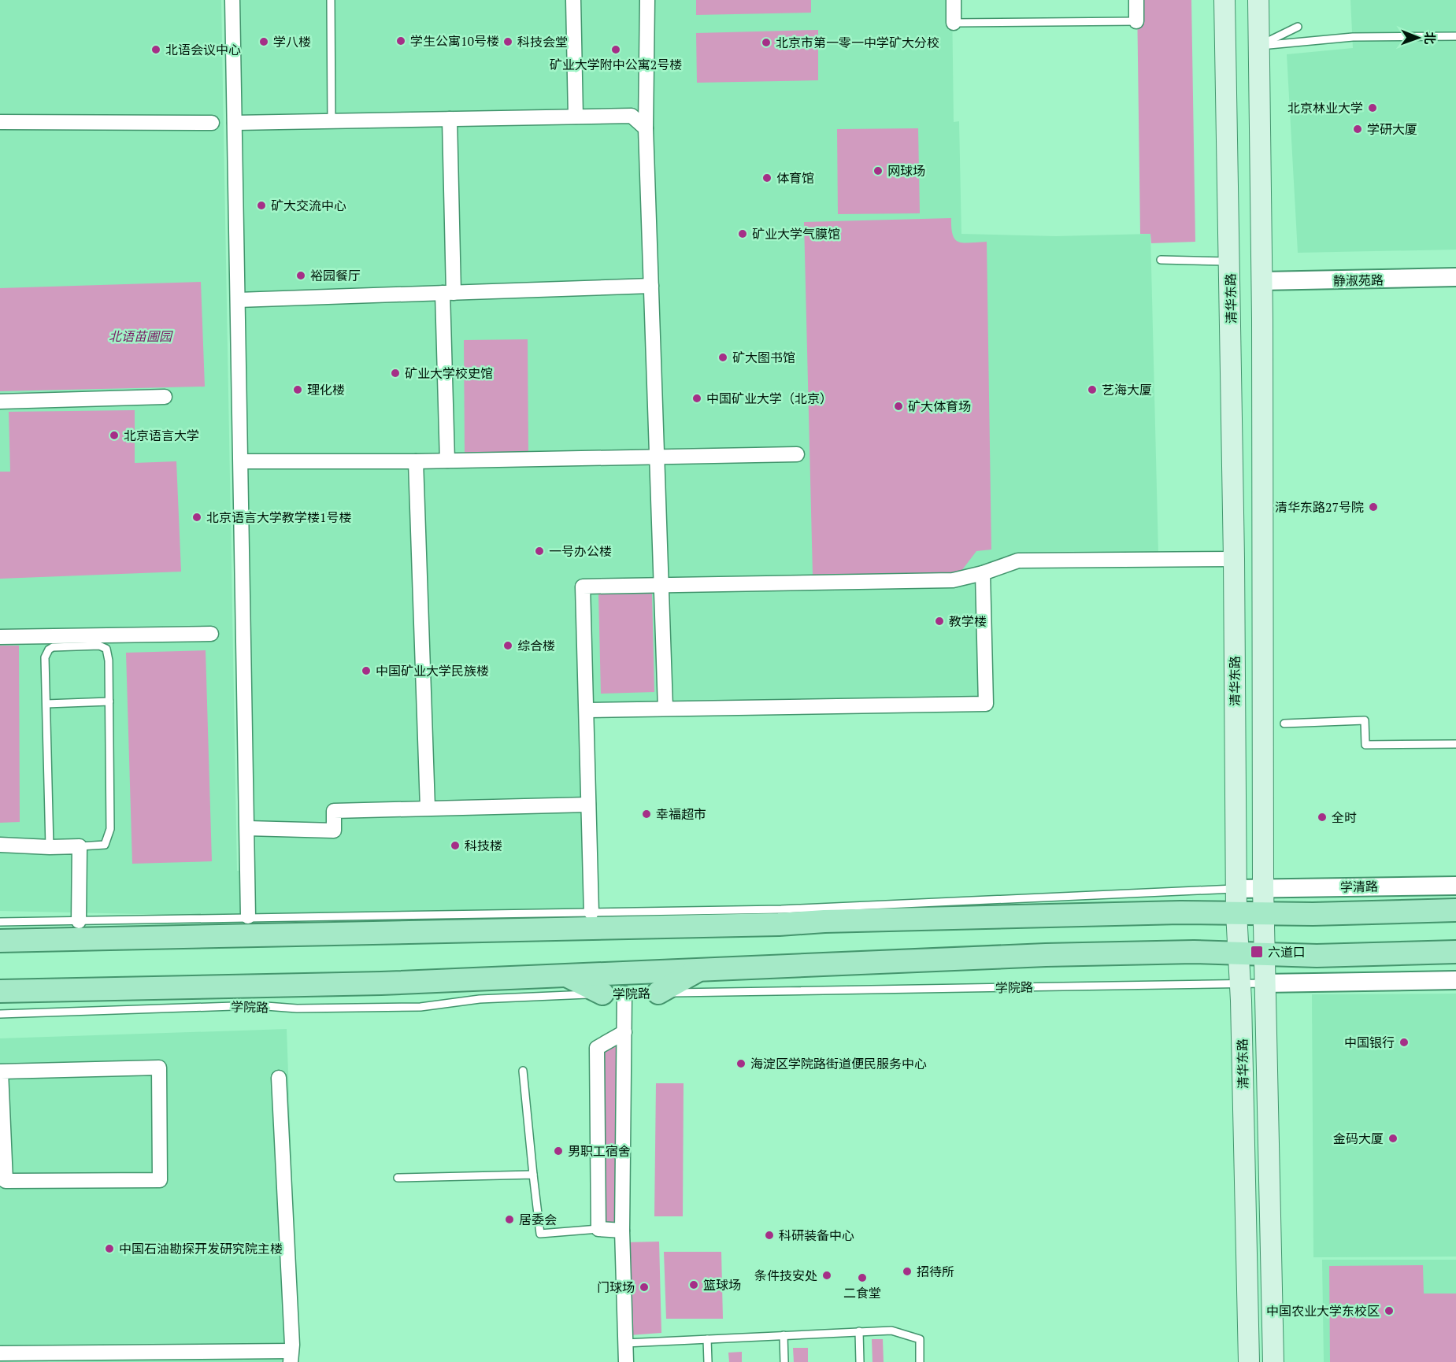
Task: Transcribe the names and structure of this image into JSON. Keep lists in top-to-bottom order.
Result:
{
  "streets": {
    "main road": ["清华东路", "学清路", "学院路"],
    "street": ["静淑苑路"]
  },
  "crossings": [
    ["静淑苑路", "清华东路"],
    ["清华东路", "学清路"],
    ["清华东路", "学院路"]
  ],
  "parks": ["北语苗圃园"],
  "places": {
    "other": [
      "学生公寓10号楼",
      "学八楼",
      "科技会堂",
      "北京市第一零一中学矿大分校",
      "北语会议中心",
      "矿业大学附中公寓2号楼",
      "北京林业大学",
      "学研大厦",
      "网球场",
      "体育馆",
      "矿大交流中心",
      "矿业大学气膜馆",
      "裕园餐厅",
      "矿大图书馆",
      "矿业大学校史馆",
      "理化楼",
      "艺海大厦",
      "中国矿业大学（北京）",
      "矿大体育场",
      "北京语言大学",
      "清华东路27号院",
      "北京语言大学教学楼1号楼",
      "一号办公楼",
      "教学楼",
      "综合楼",
      "中国矿业大学民族楼",
      "幸福超市",
      "全时",
      "科技楼",
      "中国银行",
      "海淀区学院路街道便民服务中心",
      "金码大厦",
      "男职工宿舍",
      "居委会",
      "科研装备中心",
      "中国石油勘探开发研究院主楼",
      "招待所",
      "条件技安处",
      "二食堂",
      "篮球场",
      "门球场",
      "中国农业大学东校区"
    ],
    "transit": ["六道口"]
  },
  "north": "right"
}
